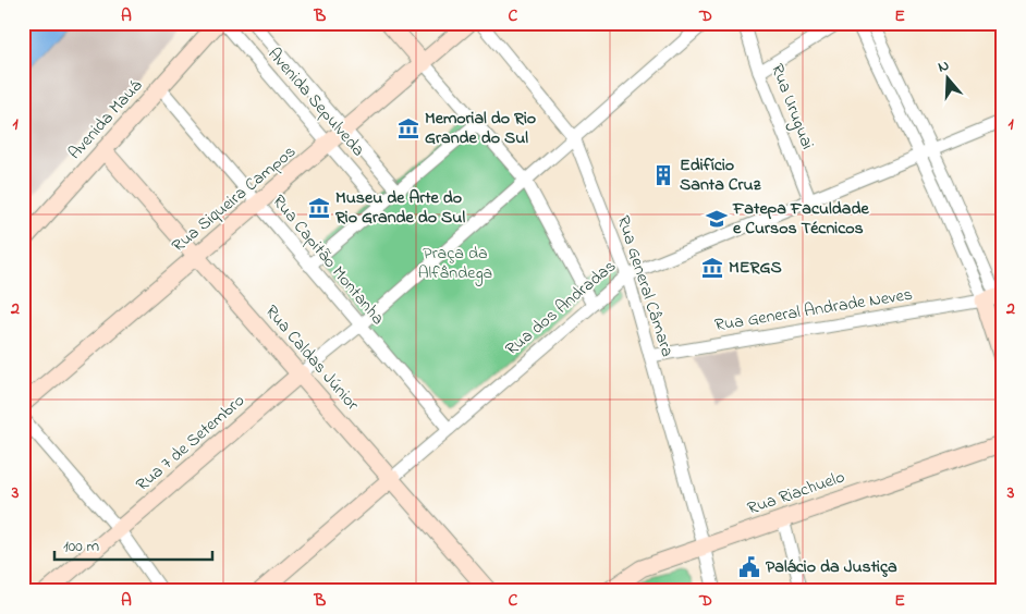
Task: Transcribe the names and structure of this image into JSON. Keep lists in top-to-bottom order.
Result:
{
  "streets": {
    "street": [
      "Avenida Sepulveda",
      "Rua Uruguai",
      "Avenida Mauá",
      "Rua Siqueira Campos",
      "Rua Capitão Montanha",
      "Rua General Câmara",
      "Rua dos Andradas",
      "Rua General Andrade Neves",
      "Rua Caldas Júnior",
      "Rua 7 de Setembro",
      "Rua Riachuelo"
    ]
  },
  "crossings": [
    ["Avenida Sepulveda", "Rua Siqueira Campos"],
    ["Rua Uruguai", "Rua dos Andradas"],
    ["Avenida Mauá", "Rua Capitão Montanha"],
    ["Avenida Mauá", "Rua Caldas Júnior"],
    ["Rua Siqueira Campos", "Rua Capitão Montanha"],
    ["Rua Siqueira Campos", "Rua Caldas Júnior"],
    ["Rua Capitão Montanha", "Rua dos Andradas"],
    ["Rua Capitão Montanha", "Rua 7 de Setembro"],
    ["Rua General Câmara", "Rua dos Andradas"],
    ["Rua General Câmara", "Rua General Andrade Neves"],
    ["Rua General Câmara", "Rua Riachuelo"],
    ["Rua dos Andradas", "Rua Caldas Júnior"],
    ["Rua Caldas Júnior", "Rua 7 de Setembro"]
  ],
  "parks": ["Praça da Alfândega"],
  "places": {
    "museum": ["Memorial do Rio Grande do Sul", "Museu de Arte do Rio Grande do Sul", "MERGS"],
    "building": ["Edifício Santa Cruz"],
    "school or university": ["Fatepa Faculdade e Cursos Técnicos"],
    "public building": ["Palácio da Justiça"]
  },
  "scale_bar": "100 m",
  "north": "top",
  "grid": {
    "columns": [
      "A",
      "B",
      "C",
      "D",
      "E"
    ],
    "rows": ["1", "2", "3"]
  }
}
